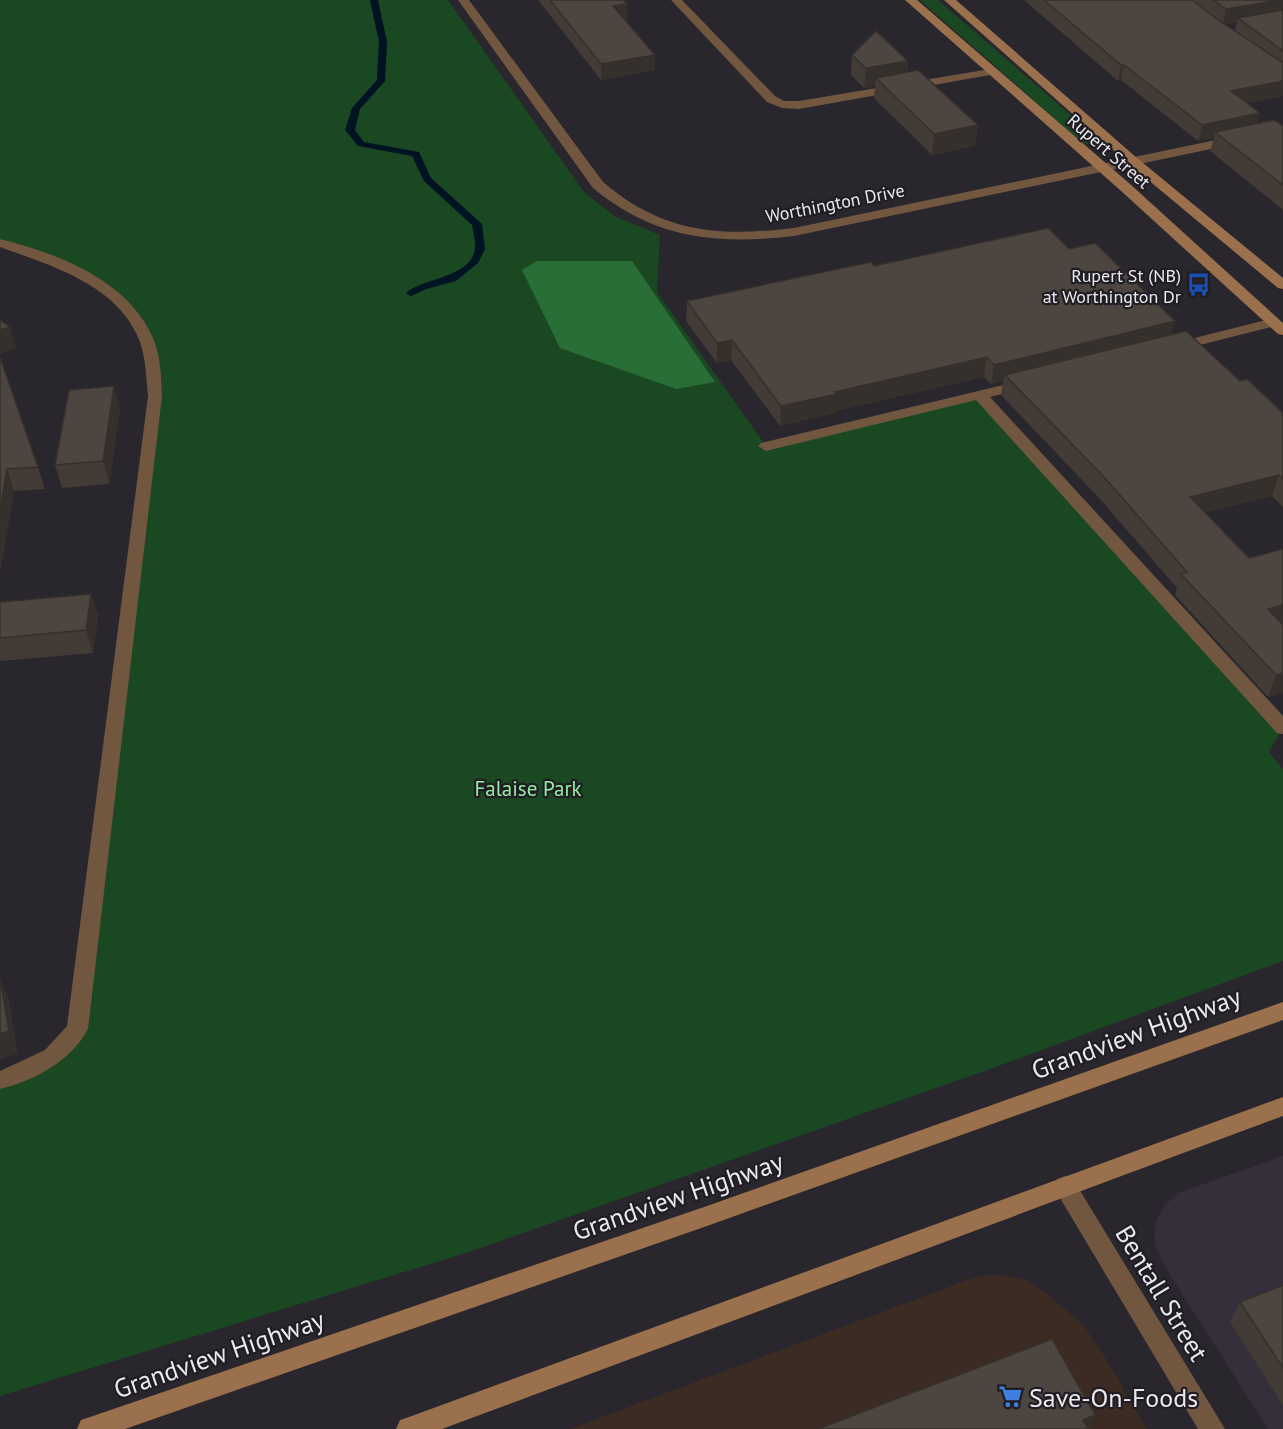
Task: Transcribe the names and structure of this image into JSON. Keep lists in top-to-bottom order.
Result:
{
  "streets": {
    "street": [
      "Rupert Street",
      "Worthington Drive",
      "Grandview Highway",
      "Bentall Street"
    ]
  },
  "crossings": [
    ["Rupert Street", "Worthington Drive"]
  ],
  "parks": ["Falaise Park"],
  "places": {
    "bus stop": ["Rupert St (NB) at Worthington Dr"],
    "supermarket": ["Save-On-Foods"]
  }
}
